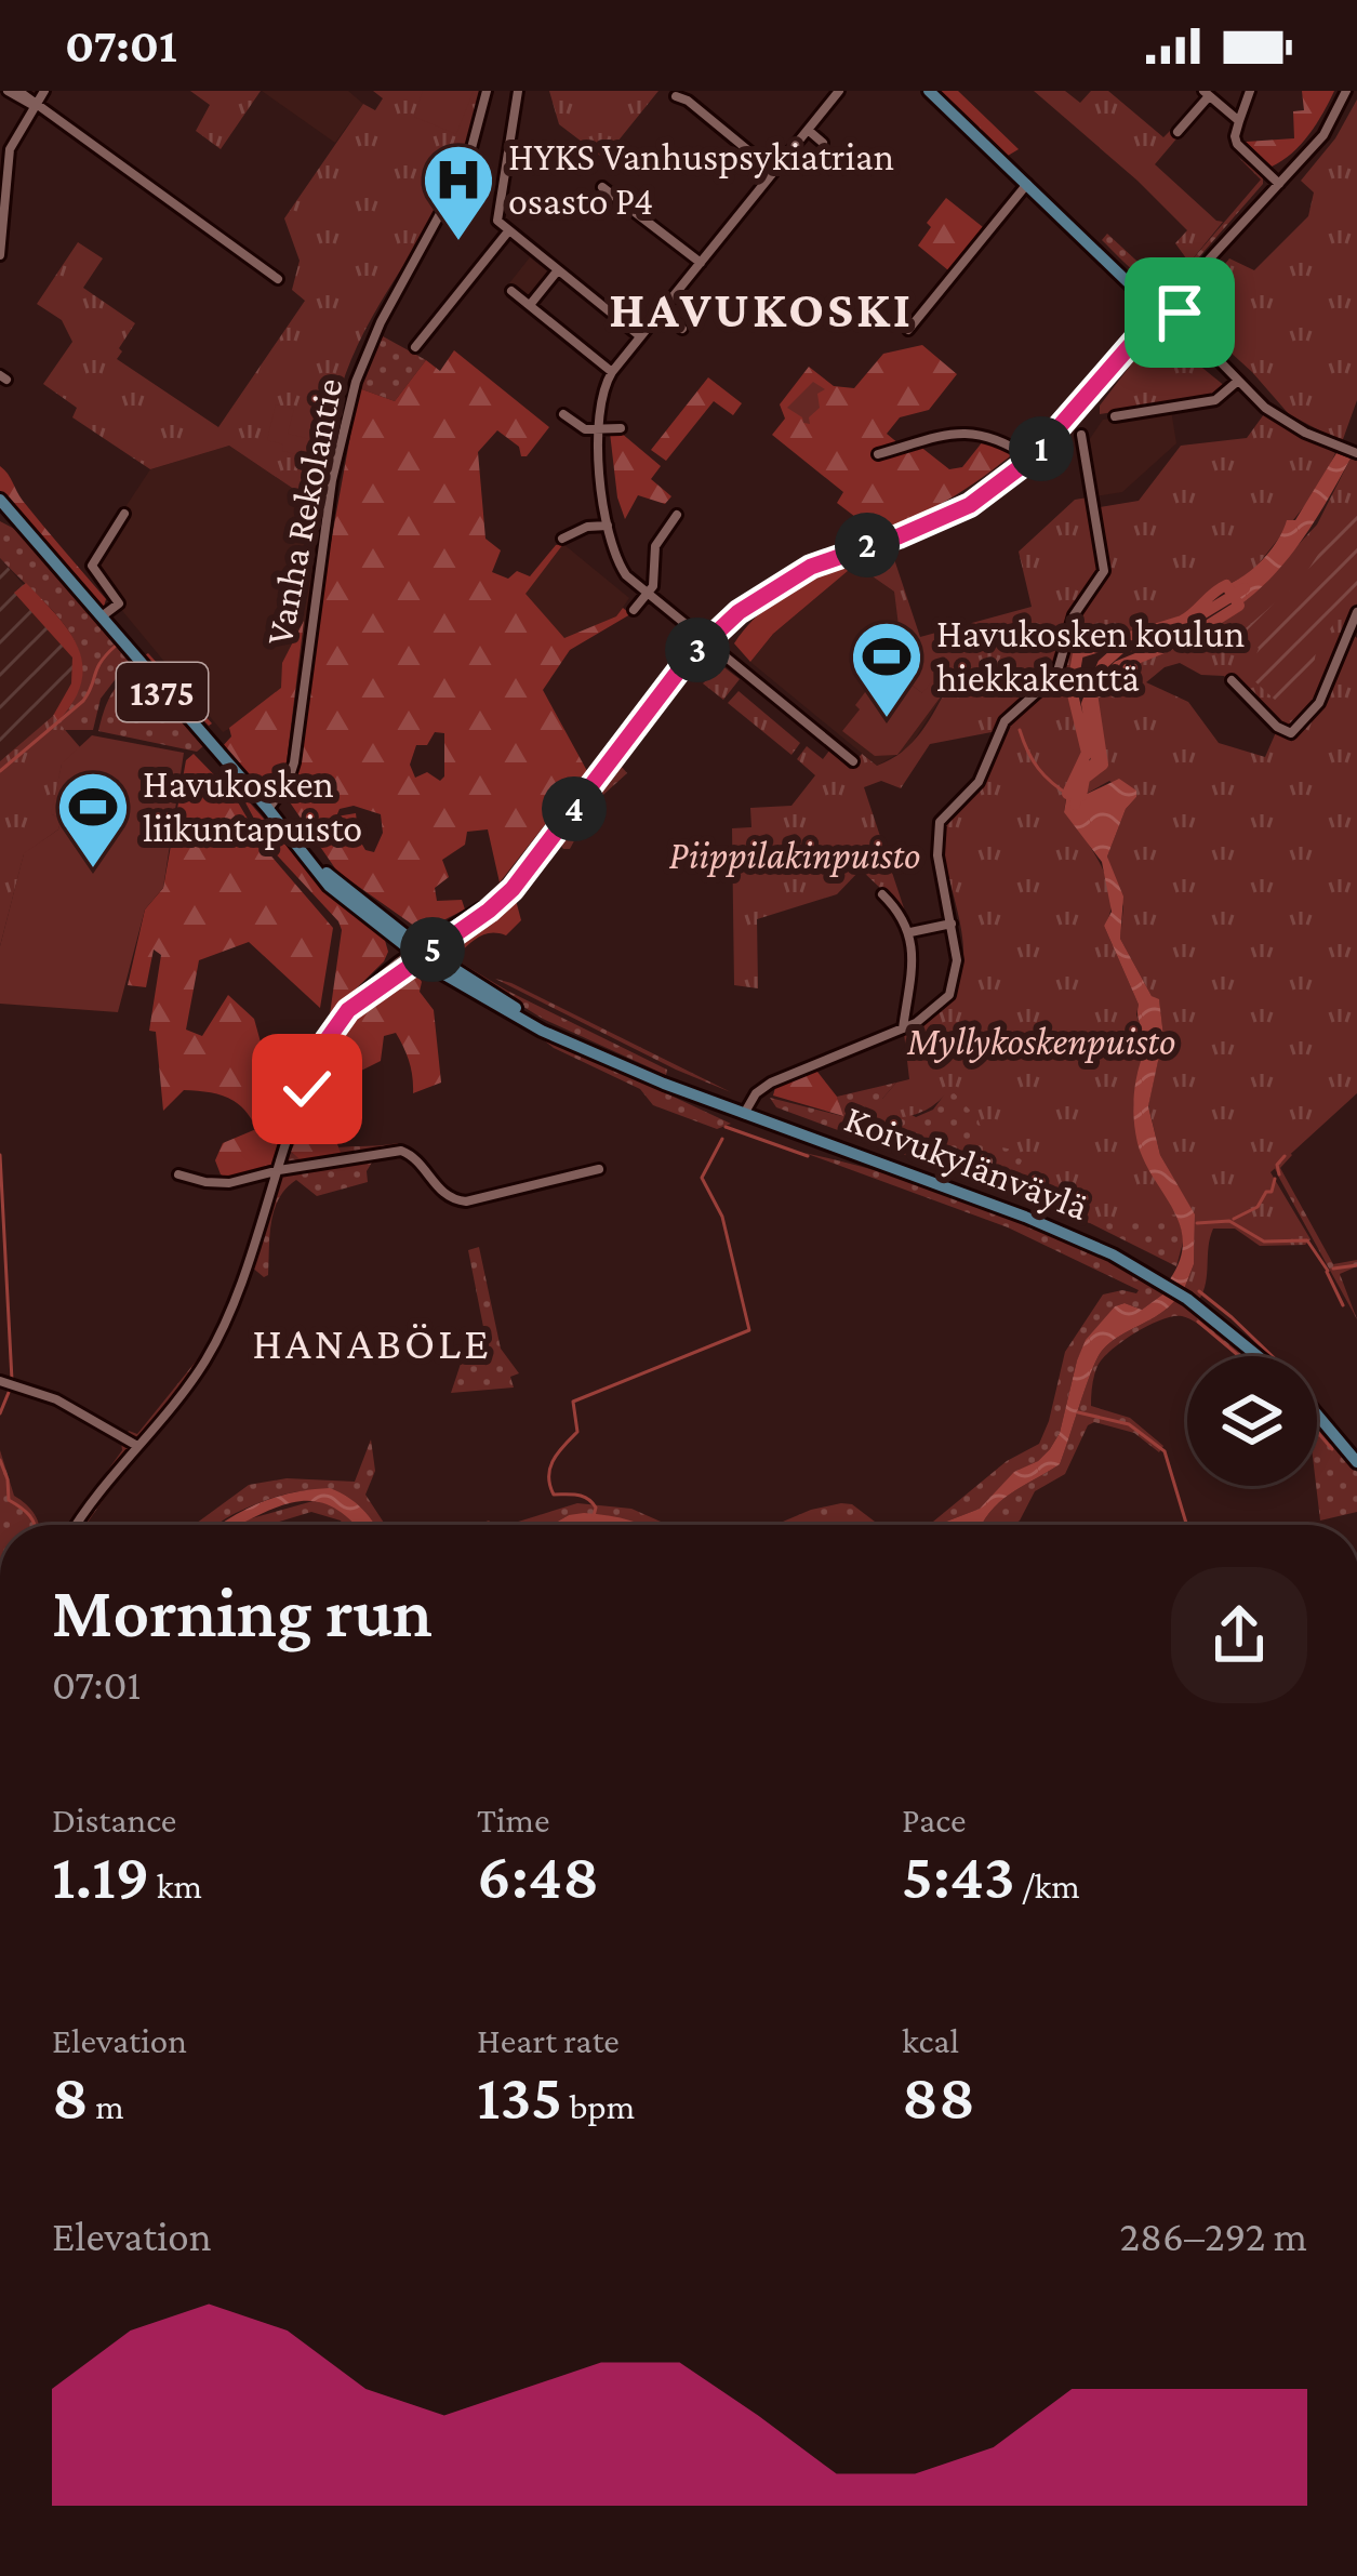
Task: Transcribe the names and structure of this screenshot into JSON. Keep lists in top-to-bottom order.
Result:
{
  "streets": {
    "main road": ["1375", "Koivukylänväylä"],
    "street": ["Vanha Rekolantie"]
  },
  "crossings": [
    ["Vanha Rekolantie", "Koivukylänväylä"]
  ],
  "districts": ["HAVUKOSKI", "HANABÖLE"],
  "parks": ["Piippilakinpuisto", "Myllykoskenpuisto"],
  "places": {
    "hospital": ["HYKS Vanhuspsykiatrian osasto P4"],
    "sports": ["Havukosken koulun hiekkakenttä", "Havukosken liikuntapuisto"]
  },
  "page": {
    "status": "07:01",
    "pins": [
      "1",
      "2",
      "3",
      "4",
      "5"
    ],
    "heading": ["Morning run", "07:01"],
    "stats": [
      ["Distance", "1.19 km"],
      ["Time", "6:48"],
      ["Pace", "5:43 /km"],
      ["Elevation", "8 m"],
      ["Heart rate", "135 bpm"],
      ["kcal", "88"]
    ],
    "chart": ["Elevation", "286–292 m"]
  }
}
